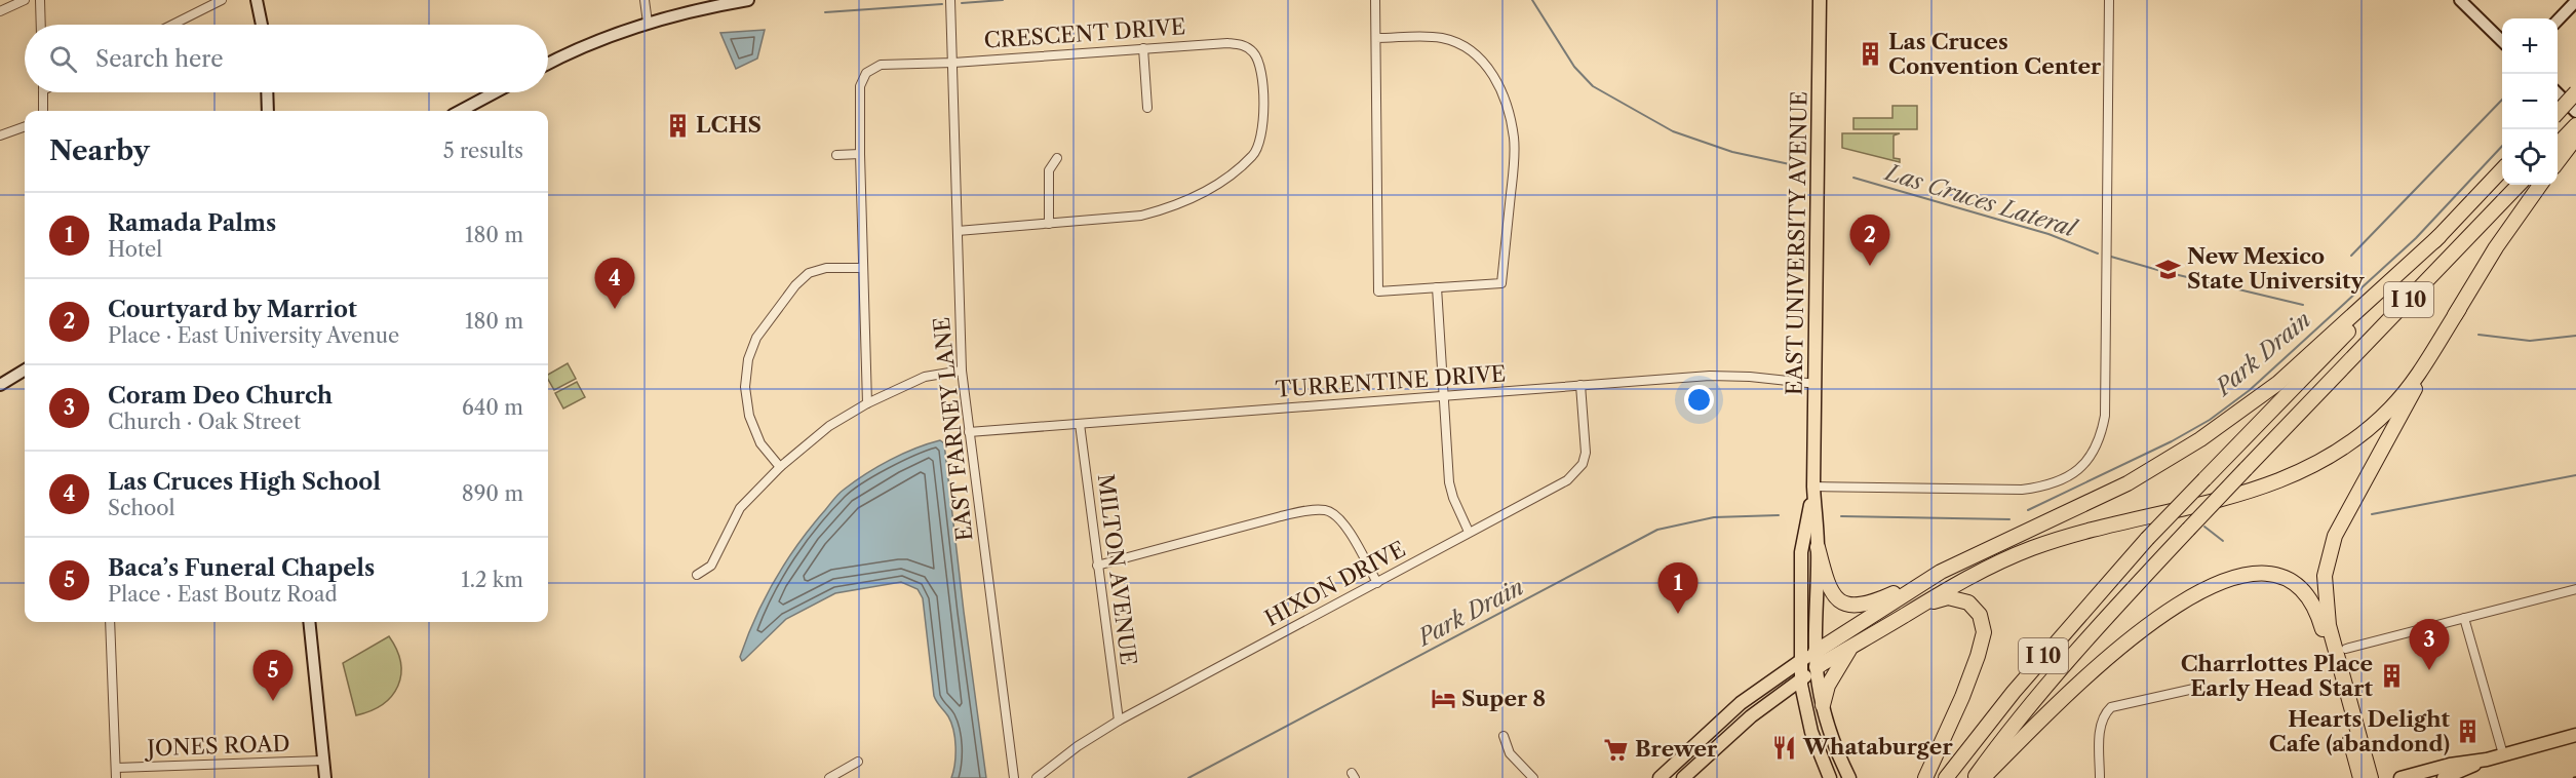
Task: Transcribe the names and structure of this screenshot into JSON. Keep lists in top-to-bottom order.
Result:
{
  "streets": {
    "highway": ["I 10"],
    "main road": ["EAST UNIVERSITY AVENUE"],
    "street": [
      "CRESCENT DRIVE",
      "TURRENTINE DRIVE",
      "EAST FARNEY LANE",
      "MILTON AVENUE",
      "HIXON DRIVE",
      "JONES ROAD"
    ]
  },
  "crossings": [
    ["CRESCENT DRIVE", "EAST FARNEY LANE"],
    ["EAST UNIVERSITY AVENUE", "TURRENTINE DRIVE"],
    ["TURRENTINE DRIVE", "EAST FARNEY LANE"],
    ["TURRENTINE DRIVE", "MILTON AVENUE"],
    ["TURRENTINE DRIVE", "HIXON DRIVE"],
    ["MILTON AVENUE", "HIXON DRIVE"]
  ],
  "water": ["Las Cruces Lateral", "Park Drain"],
  "places": {
    "building": [
      "Las Cruces Convention Center",
      "LCHS",
      "Charrlottes Place Early Head Start",
      "Hearts Delight Cafe (abandond)"
    ],
    "school or university": ["New Mexico State University"],
    "hotel": ["Super 8"],
    "restaurant": ["Whataburger"],
    "supermarket": ["Brewer"]
  },
  "page": {
    "map_buttons": ["+", "−"],
    "search": "Search here",
    "heading": ["Nearby", "5 results"],
    "list": [
      {
        "mark": "1",
        "name": "Ramada Palms",
        "note": "Hotel",
        "value": "180 m"
      },
      {
        "mark": "2",
        "name": "Courtyard by Marriot",
        "note": "Place · East University Avenue",
        "value": "180 m"
      },
      {
        "mark": "3",
        "name": "Coram Deo Church",
        "note": "Church · Oak Street",
        "value": "640 m"
      },
      {
        "mark": "4",
        "name": "Las Cruces High School",
        "note": "School",
        "value": "890 m"
      },
      {
        "mark": "5",
        "name": "Baca’s Funeral Chapels",
        "note": "Place · East Boutz Road",
        "value": "1.2 km"
      }
    ],
    "pins": [
      "2",
      "4",
      "1",
      "3",
      "5"
    ]
  }
}
